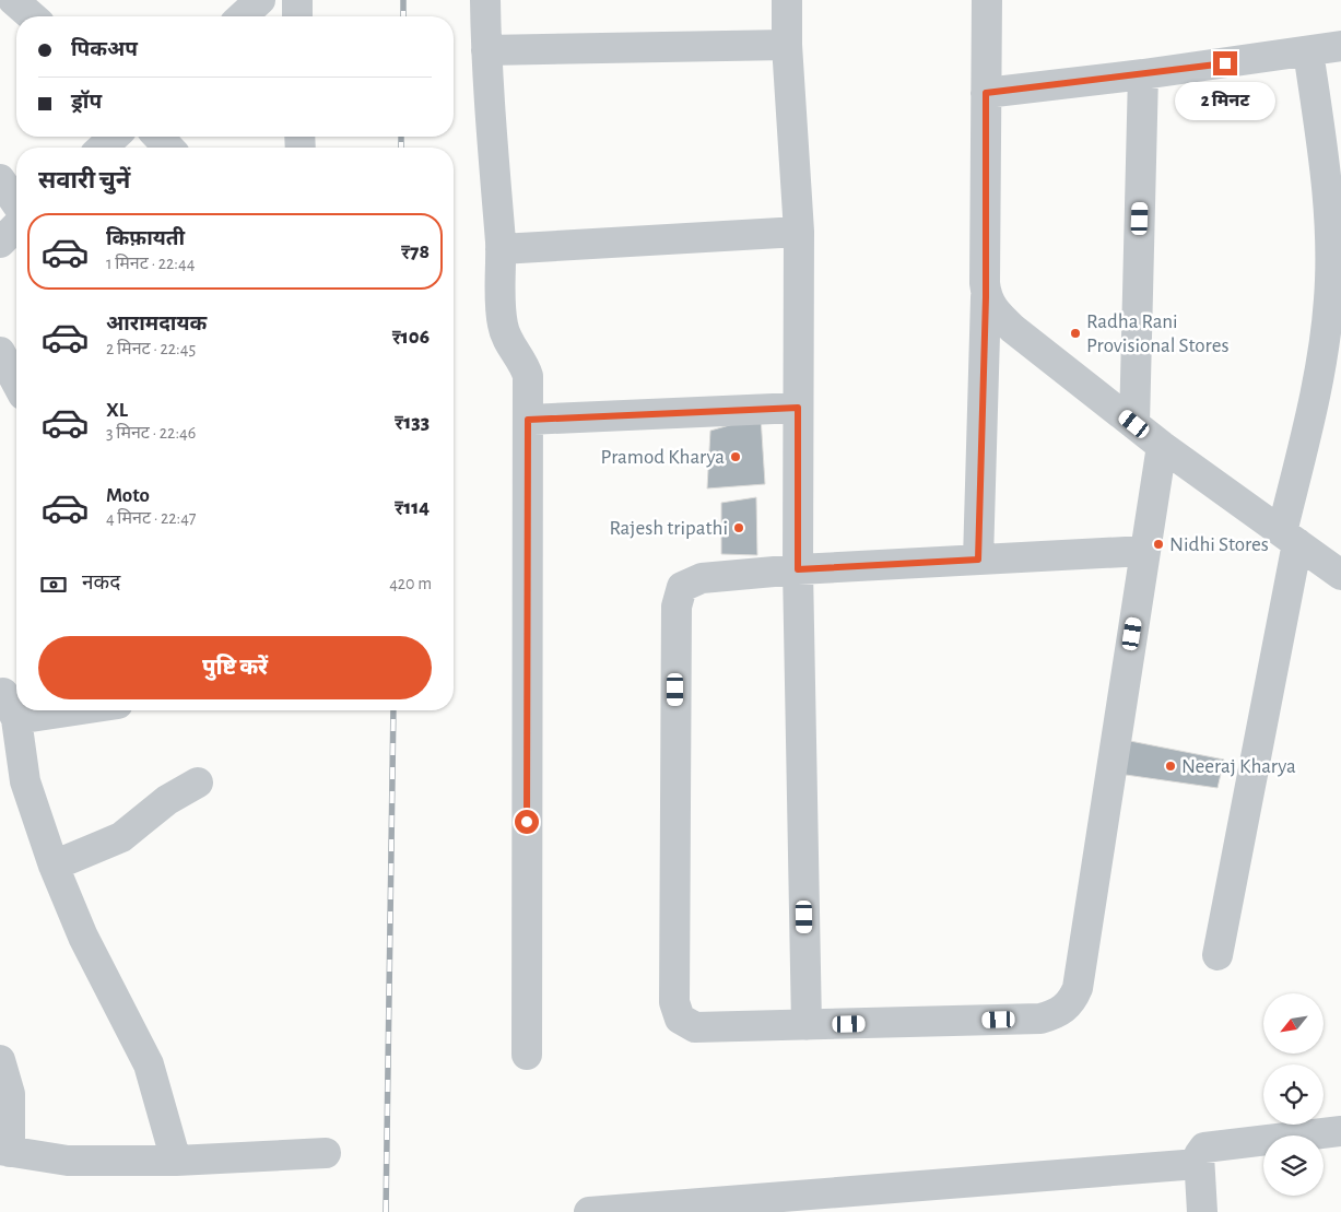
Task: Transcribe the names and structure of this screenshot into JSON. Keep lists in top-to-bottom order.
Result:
{
  "places": [
    "Radha Rani Provisional Stores",
    "Pramod Kharya",
    "Rajesh tripathi",
    "Nidhi Stores",
    "Neeraj Kharya"
  ],
  "north": "bottom left",
  "page": {
    "banner": ["पिकअप", "ड्रॉप"],
    "bubble": "2 मिनट",
    "heading": "सवारी चुनें",
    "list": [
      {
        "name": "किफ़ायती",
        "note": "1 मिनट · 22:44",
        "value": "₹78"
      },
      {
        "name": "आरामदायक",
        "note": "2 मिनट · 22:45",
        "value": "₹106"
      },
      {
        "name": "XL",
        "note": "3 मिनट · 22:46",
        "value": "₹133"
      },
      {
        "name": "Moto",
        "note": "4 मिनट · 22:47",
        "value": "₹114"
      }
    ],
    "pay": ["नकद", "420 m"],
    "buttons": "पुष्टि करें"
  }
}
